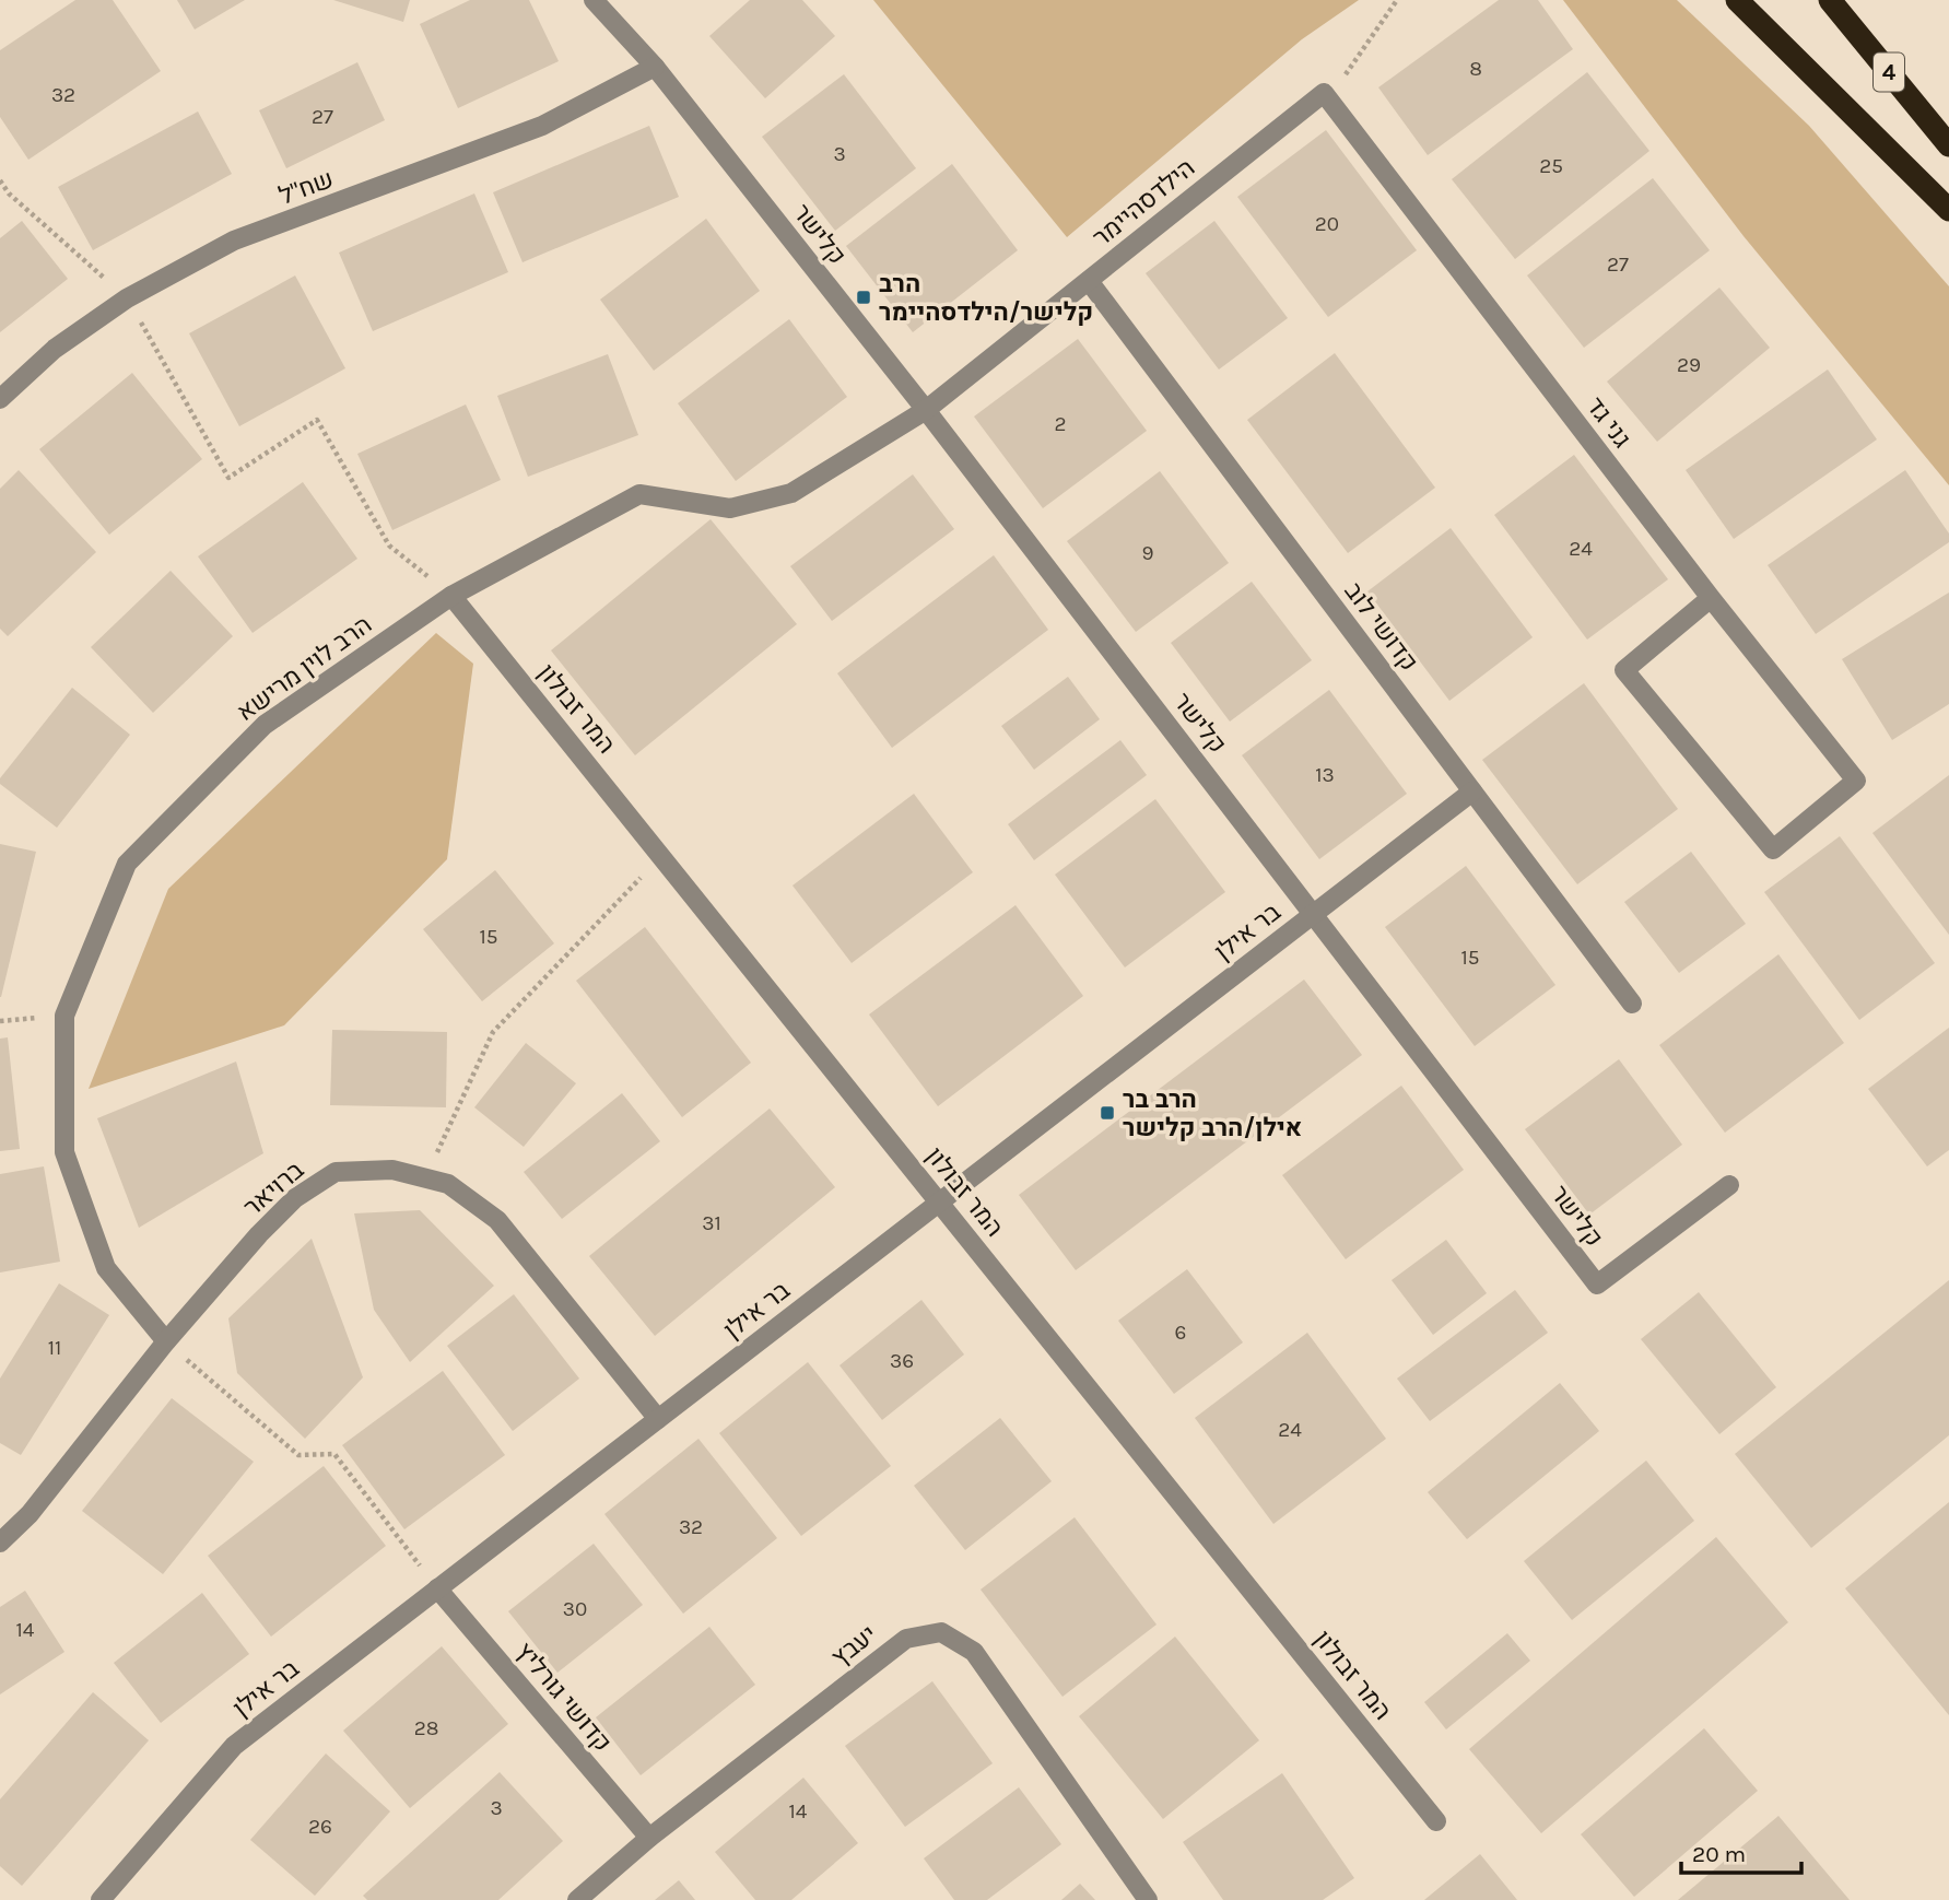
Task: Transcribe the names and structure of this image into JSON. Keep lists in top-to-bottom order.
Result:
{
  "streets": {
    "highway": ["4"],
    "street": [
      "שח\"ל",
      "הילדסהיימר",
      "קלישר",
      "גני גד",
      "קדושי לוב",
      "הרב לוין מרישא",
      "המר זבולון",
      "בר אילן",
      "ברויאר",
      "יעבץ",
      "קדושי גורליץ"
    ]
  },
  "crossings": [
    ["שח\"ל", "קלישר"],
    ["הילדסהיימר", "קלישר"],
    ["הילדסהיימר", "גני גד"],
    ["הילדסהיימר", "קדושי לוב"],
    ["הילדסהיימר", "הרב לוין מרישא"],
    ["קלישר", "הרב לוין מרישא"],
    ["קלישר", "בר אילן"],
    ["קדושי לוב", "בר אילן"],
    ["הרב לוין מרישא", "המר זבולון"],
    ["הרב לוין מרישא", "ברויאר"],
    ["המר זבולון", "בר אילן"],
    ["בר אילן", "ברויאר"],
    ["בר אילן", "קדושי גורליץ"],
    ["יעבץ", "קדושי גורליץ"]
  ],
  "places": {
    "transit": ["הרב קלישר/הילדסהיימר", "הרב בר אילן/הרב קלישר"]
  },
  "house_numbers": [
    "8",
    "32",
    "27",
    "3",
    "25",
    "20",
    "27",
    "29",
    "2",
    "24",
    "9",
    "13",
    "15",
    "15",
    "31",
    "6",
    "11",
    "36",
    "24",
    "32",
    "30",
    "14",
    "28",
    "3",
    "14",
    "26"
  ],
  "scale_bar": "20 m"
}
